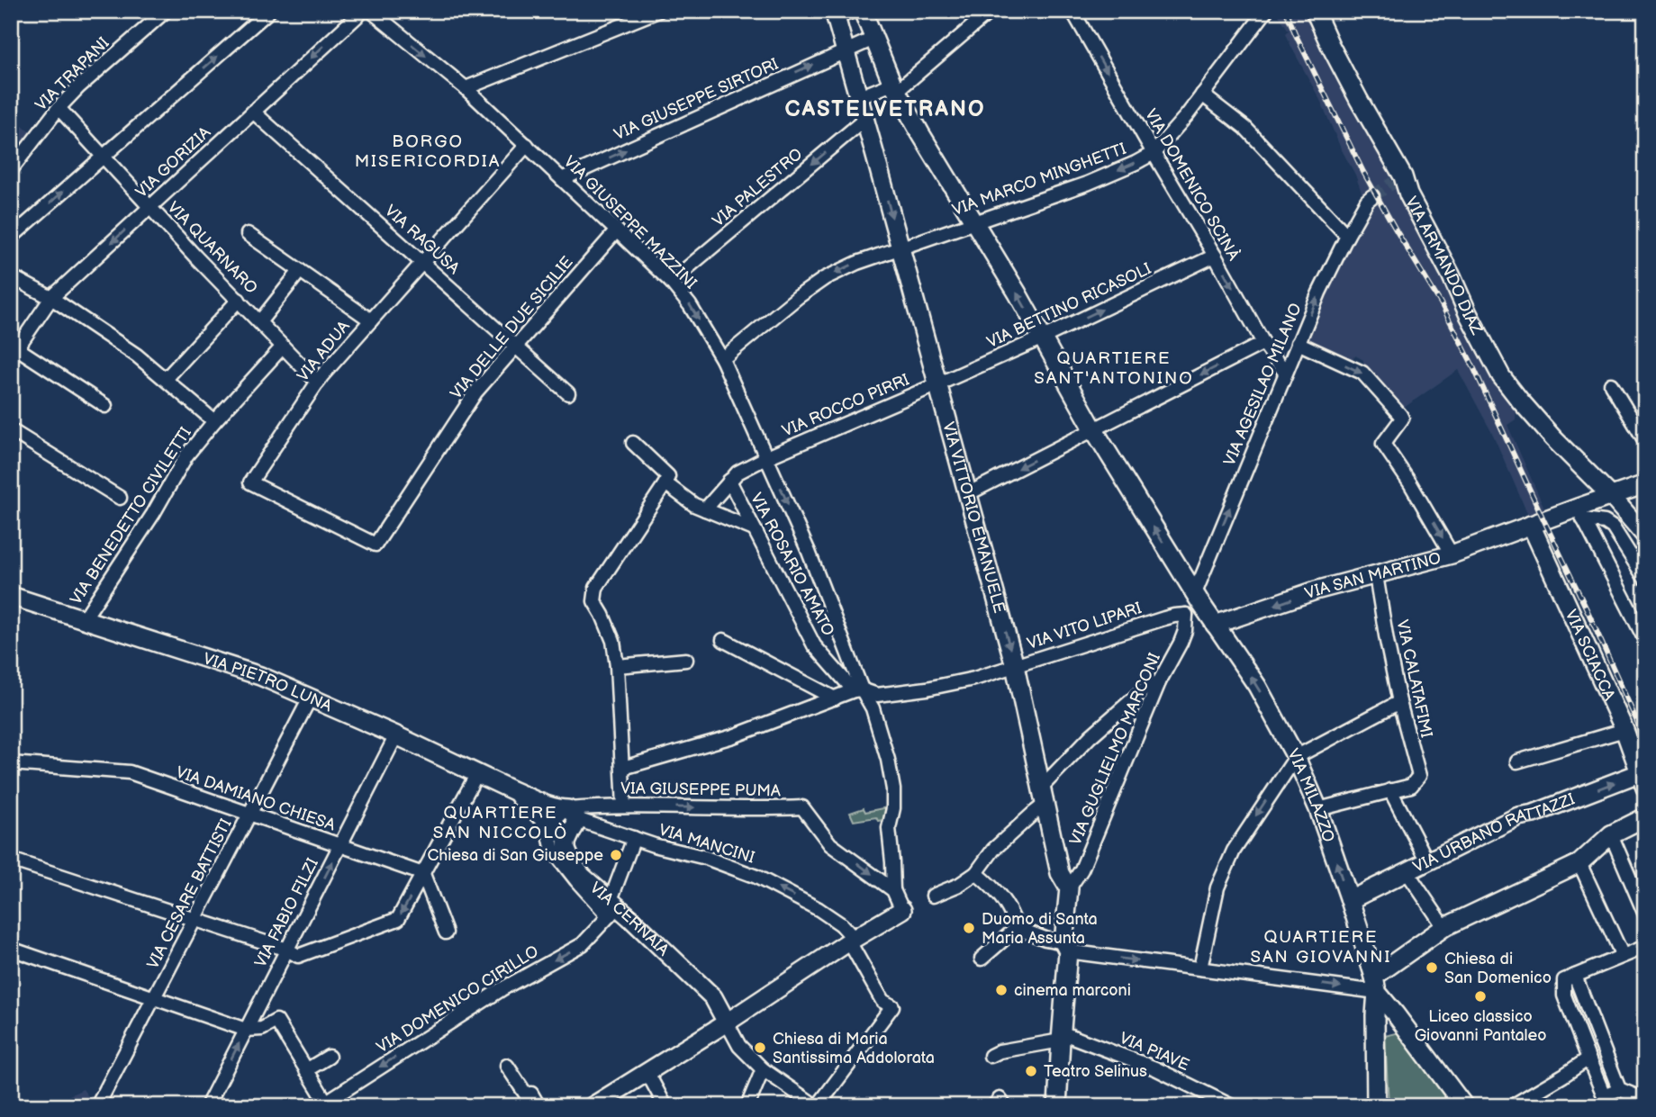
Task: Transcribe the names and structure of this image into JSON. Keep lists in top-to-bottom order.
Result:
{
  "streets": {
    "street": [
      "VIA TRAPANI",
      "VIA GIUSEPPE SIRTORI",
      "VIA GORIZIA",
      "VIA MARCO MINGHETTI",
      "VIA DOMENICO SCINÀ",
      "VIA PALESTRO",
      "VIA GIUSEPPE MAZZINI",
      "VIA RAGUSA",
      "VIA QUARNARO",
      "VIA ARMANDO DIAZ",
      "VIA BETTINO RICASOLI",
      "VIA DELLE DUE SICILIE",
      "VIA ADUA",
      "VIA AGESILAO MILANO",
      "VIA ROCCO PIRRI",
      "VIA BENEDETTO CIVILETTI",
      "VIA VITTORIO EMANUELE",
      "VIA ROSARIO AMATO",
      "VIA SAN MARTINO",
      "VIA VITO LIPARI",
      "VIA SCIACCA",
      "VIA CALATAFIMI",
      "VIA PIETRO LUNA",
      "VIA GUGLIELMO MARCONI",
      "VIA GIUSEPPE PUMA",
      "VIA MILAZZO",
      "VIA DAMIANO CHIESA",
      "VIA URBANO RATTAZZI",
      "VIA MANCINI",
      "VIA CESARE BATTISTI",
      "VIA FABIO FILZI",
      "VIA CERNAIA",
      "VIA DOMENICO CIRILLO",
      "VIA PIAVE"
    ]
  },
  "crossings": [
    ["VIA TRAPANI", "VIA QUARNARO"],
    ["VIA GIUSEPPE SIRTORI", "VIA GIUSEPPE MAZZINI"],
    ["VIA GIUSEPPE SIRTORI", "VIA VITTORIO EMANUELE"],
    ["VIA GIUSEPPE SIRTORI", "VIA MILAZZO"],
    ["VIA GORIZIA", "VIA RAGUSA"],
    ["VIA GORIZIA", "VIA QUARNARO"],
    ["VIA MARCO MINGHETTI", "VIA DOMENICO SCINÀ"],
    ["VIA MARCO MINGHETTI", "VIA GIUSEPPE MAZZINI"],
    ["VIA MARCO MINGHETTI", "VIA VITTORIO EMANUELE"],
    ["VIA MARCO MINGHETTI", "VIA MILAZZO"],
    ["VIA DOMENICO SCINÀ", "VIA BETTINO RICASOLI"],
    ["VIA DOMENICO SCINÀ", "VIA AGESILAO MILANO"],
    ["VIA PALESTRO", "VIA GIUSEPPE MAZZINI"],
    ["VIA PALESTRO", "VIA VITTORIO EMANUELE"],
    ["VIA GIUSEPPE MAZZINI", "VIA DELLE DUE SICILIE"],
    ["VIA GIUSEPPE MAZZINI", "VIA ADUA"],
    ["VIA GIUSEPPE MAZZINI", "VIA ROCCO PIRRI"],
    ["VIA GIUSEPPE MAZZINI", "VIA ROSARIO AMATO"],
    ["VIA GIUSEPPE MAZZINI", "VIA VITO LIPARI"],
    ["VIA RAGUSA", "VIA DELLE DUE SICILIE"],
    ["VIA RAGUSA", "VIA ADUA"],
    ["VIA QUARNARO", "VIA ADUA"],
    ["VIA QUARNARO", "VIA BENEDETTO CIVILETTI"],
    ["VIA ARMANDO DIAZ", "VIA SAN MARTINO"],
    ["VIA BETTINO RICASOLI", "VIA ROCCO PIRRI"],
    ["VIA BETTINO RICASOLI", "VIA VITTORIO EMANUELE"],
    ["VIA BETTINO RICASOLI", "VIA MILAZZO"],
    ["VIA DELLE DUE SICILIE", "VIA ADUA"],
    ["VIA AGESILAO MILANO", "VIA SAN MARTINO"],
    ["VIA AGESILAO MILANO", "VIA MILAZZO"],
    ["VIA ROCCO PIRRI", "VIA VITTORIO EMANUELE"],
    ["VIA ROCCO PIRRI", "VIA ROSARIO AMATO"],
    ["VIA BENEDETTO CIVILETTI", "VIA PIETRO LUNA"],
    ["VIA VITTORIO EMANUELE", "VIA VITO LIPARI"],
    ["VIA VITTORIO EMANUELE", "VIA GUGLIELMO MARCONI"],
    ["VIA ROSARIO AMATO", "VIA VITO LIPARI"],
    ["VIA SAN MARTINO", "VIA SCIACCA"],
    ["VIA SAN MARTINO", "VIA CALATAFIMI"],
    ["VIA SAN MARTINO", "VIA MILAZZO"],
    ["VIA VITO LIPARI", "VIA GUGLIELMO MARCONI"],
    ["VIA SCIACCA", "VIA URBANO RATTAZZI"],
    ["VIA PIETRO LUNA", "VIA GIUSEPPE PUMA"],
    ["VIA PIETRO LUNA", "VIA MANCINI"],
    ["VIA PIETRO LUNA", "VIA CESARE BATTISTI"],
    ["VIA PIETRO LUNA", "VIA FABIO FILZI"],
    ["VIA PIETRO LUNA", "VIA CERNAIA"],
    ["VIA GIUSEPPE PUMA", "VIA MANCINI"],
    ["VIA GIUSEPPE PUMA", "VIA CERNAIA"],
    ["VIA MILAZZO", "VIA URBANO RATTAZZI"],
    ["VIA DAMIANO CHIESA", "VIA CESARE BATTISTI"],
    ["VIA DAMIANO CHIESA", "VIA FABIO FILZI"],
    ["VIA MANCINI", "VIA CERNAIA"],
    ["VIA CERNAIA", "VIA DOMENICO CIRILLO"]
  ],
  "one_way": [
    "VIA GIUSEPPE SIRTORI",
    "VIA MARCO MINGHETTI",
    "VIA DOMENICO SCINÀ",
    "VIA PALESTRO",
    "VIA GIUSEPPE MAZZINI",
    "VIA AGESILAO MILANO",
    "VIA GIUSEPPE PUMA",
    "VIA MILAZZO",
    "VIA MANCINI",
    "VIA FABIO FILZI",
    "VIA DOMENICO CIRILLO"
  ],
  "districts": [
    "CASTELVETRANO",
    "BORGO MISERICORDIA",
    "QUARTIERE SANT'ANTONINO",
    "QUARTIERE SAN NICCOLÒ",
    "QUARTIERE SAN GIOVANNI"
  ],
  "places": [
    "Chiesa di San Giuseppe",
    "Duomo di Santa Maria Assunta",
    "Chiesa di San Domenico",
    "cinema marconi",
    "Liceo classico Giovanni Pantaleo",
    "Chiesa di Maria Santissima Addolorata",
    "Teatro Selinus"
  ]
}
